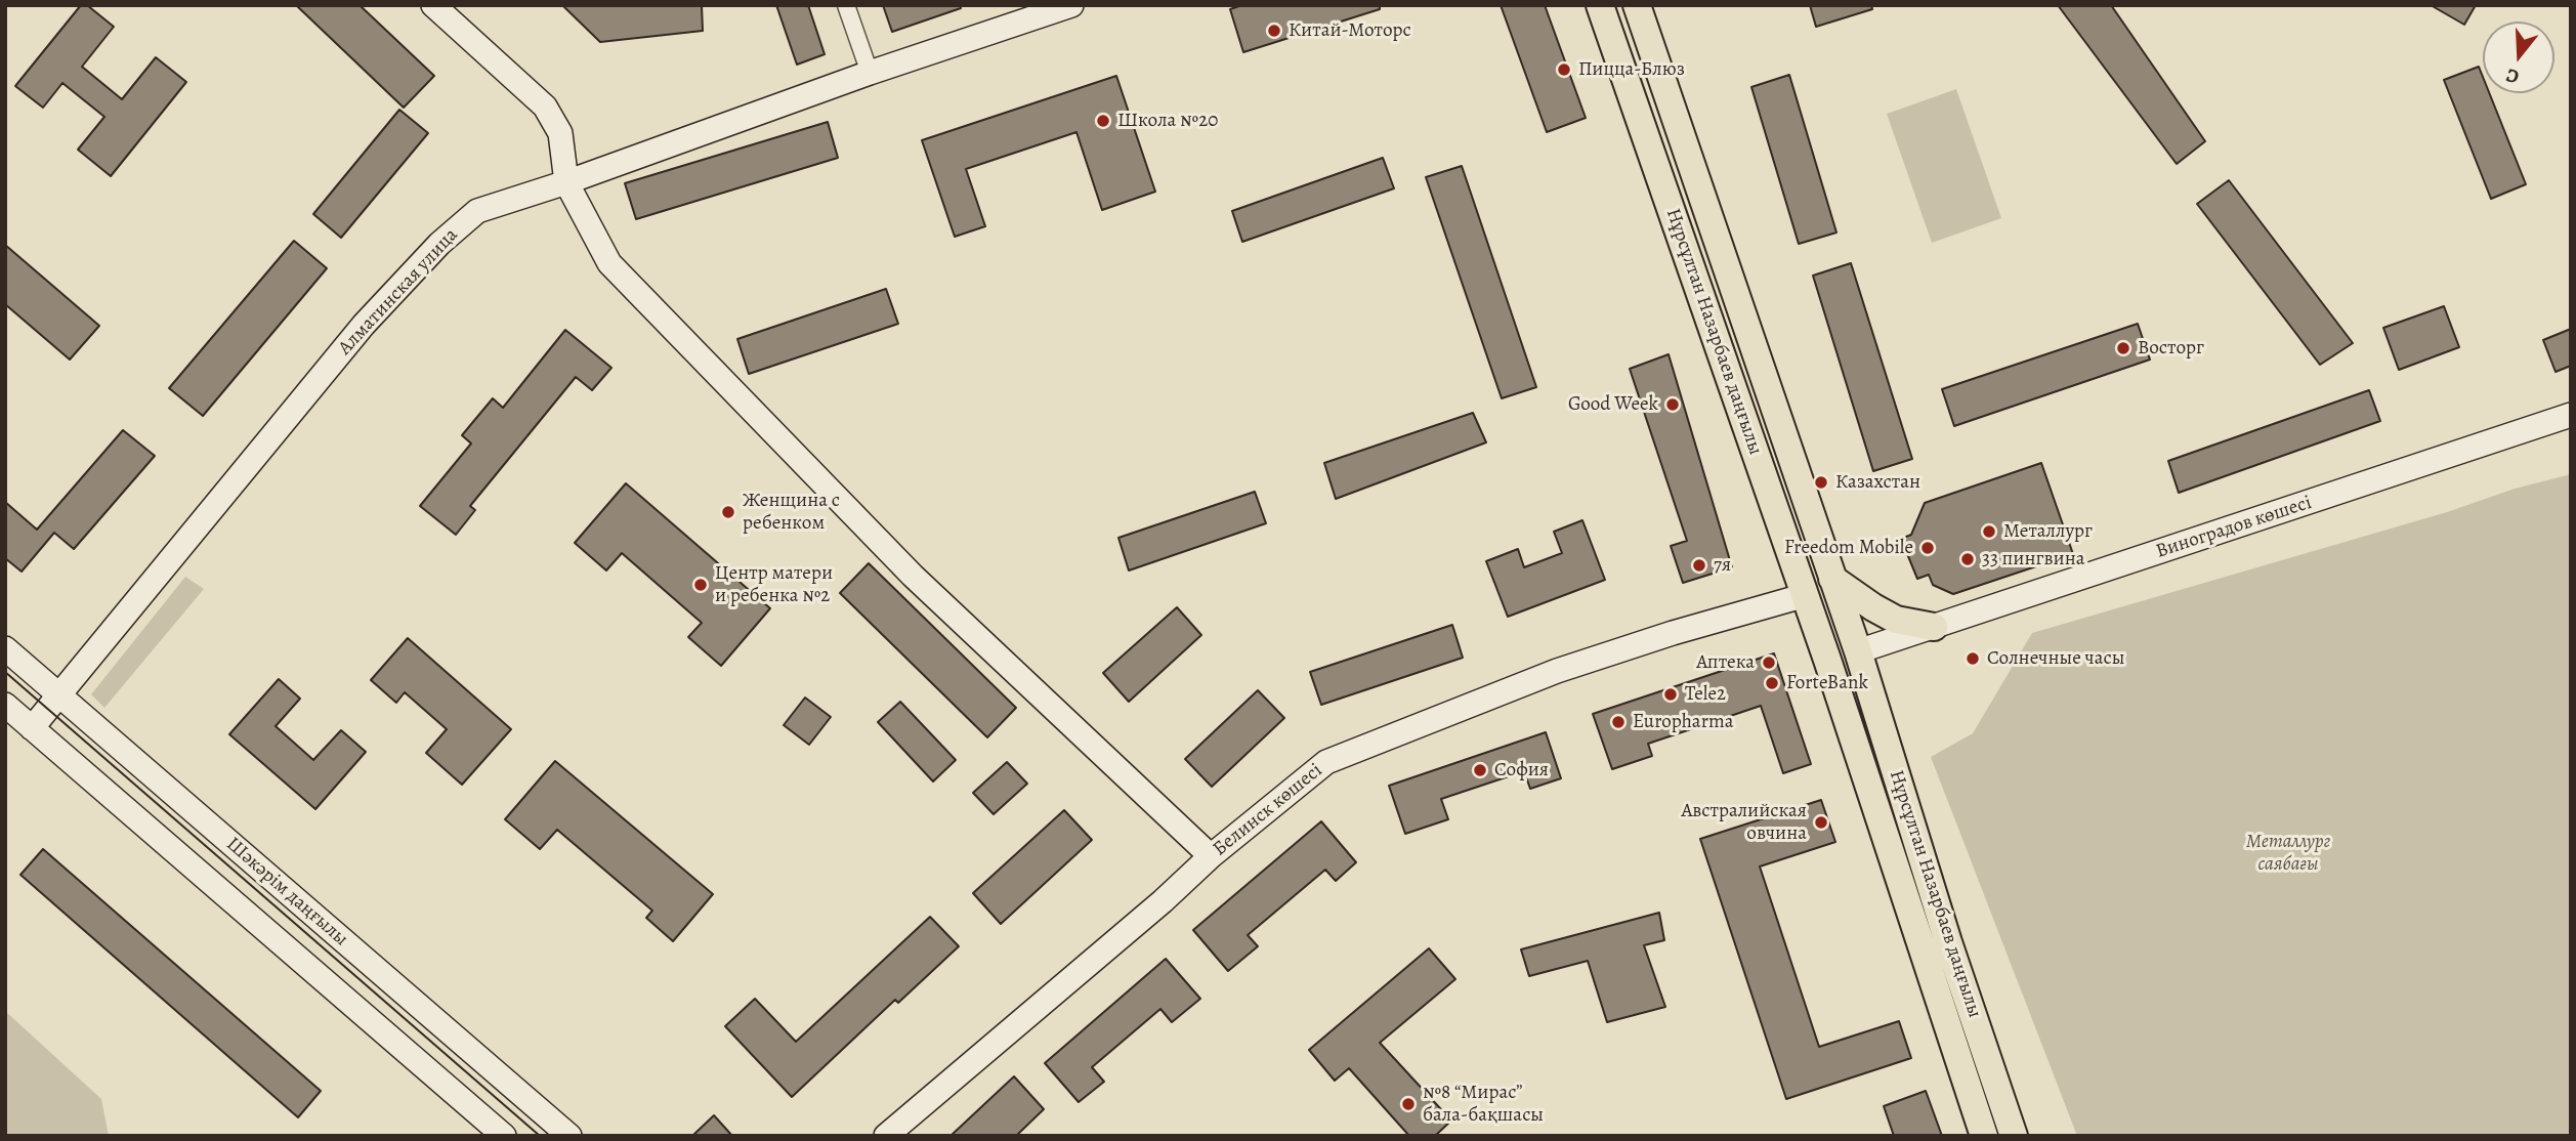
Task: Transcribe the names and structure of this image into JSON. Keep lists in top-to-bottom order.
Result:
{
  "streets": {
    "main road": [
      "Алматинская улица",
      "Нұрсұлтан Назарбаев даңғылы",
      "Виноградов көшесі",
      "Белинск көшесі",
      "Шәкәрім даңғылы"
    ]
  },
  "crossings": [
    ["Алматинская улица", "Шәкәрім даңғылы"],
    ["Нұрсұлтан Назарбаев даңғылы", "Виноградов көшесі"],
    ["Нұрсұлтан Назарбаев даңғылы", "Белинск көшесі"]
  ],
  "parks": ["Металлург саябағы"],
  "places": [
    "Китай-Моторс",
    "Пицца-Блюз",
    "Школа №20",
    "Восторг",
    "Good Week",
    "Казахстан",
    "Женщина с ребенком",
    "Металлург",
    "Freedom Mobile",
    "33 пингвина",
    "7я",
    "Центр матери и ребенка №2",
    "Солнечные часы",
    "Аптека",
    "ForteBank",
    "Tele2",
    "Europharma",
    "София",
    "Австралийская овчина",
    "№8 “Мирас” бала-бақшасы"
  ],
  "north": "bottom"
}
